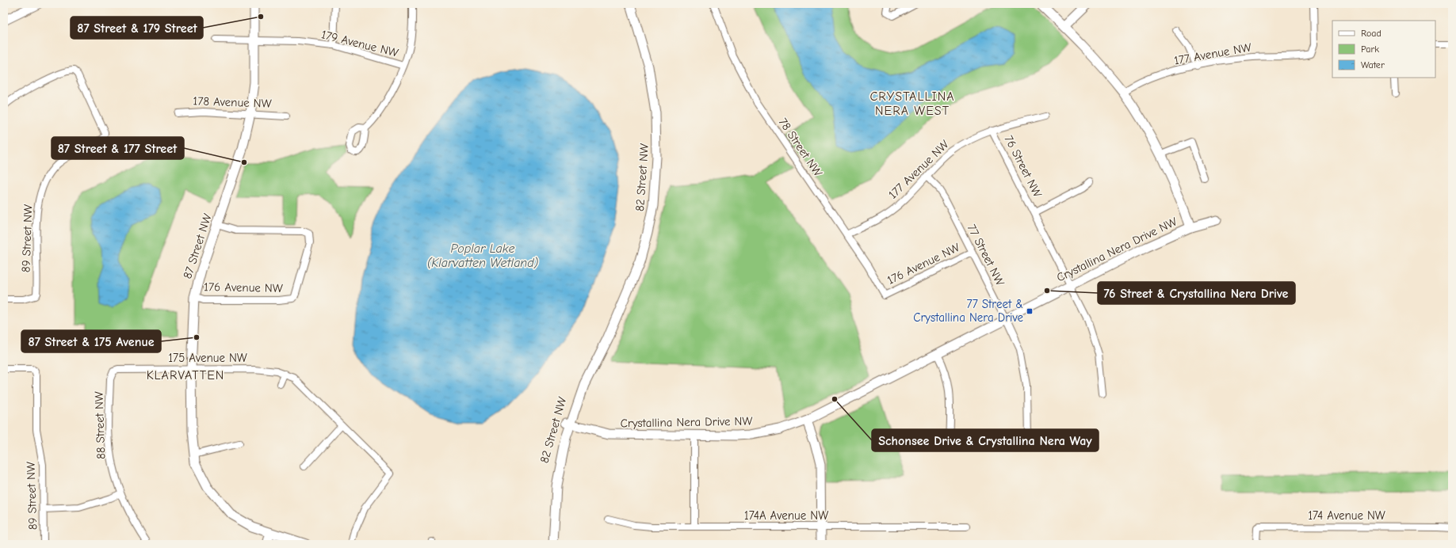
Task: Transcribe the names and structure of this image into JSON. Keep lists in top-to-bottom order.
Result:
{
  "streets": {
    "street": [
      "179 Avenue NW",
      "177 Avenue NW",
      "178 Avenue NW",
      "78 Street NW",
      "76 Street NW",
      "82 Street NW",
      "89 Street NW",
      "87 Street NW",
      "Crystallina Nera Drive NW",
      "77 Street NW",
      "176 Avenue NW",
      "175 Avenue NW",
      "88 Street NW",
      "174A Avenue NW",
      "174 Avenue NW"
    ]
  },
  "crossings": [
    ["179 Avenue NW", "87 Street NW"],
    ["177 Avenue NW", "78 Street NW"],
    ["177 Avenue NW", "76 Street NW"],
    ["177 Avenue NW", "77 Street NW"],
    ["178 Avenue NW", "87 Street NW"],
    ["78 Street NW", "176 Avenue NW"],
    ["76 Street NW", "Crystallina Nera Drive NW"],
    ["82 Street NW", "Crystallina Nera Drive NW"],
    ["87 Street NW", "176 Avenue NW"],
    ["87 Street NW", "175 Avenue NW"],
    ["Crystallina Nera Drive NW", "77 Street NW"],
    ["77 Street NW", "176 Avenue NW"],
    ["175 Avenue NW", "88 Street NW"]
  ],
  "districts": ["CRYSTALLINA NERA WEST", "KLARVATTEN"],
  "water": ["Poplar Lake (Klarvatten Wetland)"],
  "places": {
    "other": [
      "87 Street & 179 Street",
      "87 Street & 177 Street",
      "76 Street & Crystallina Nera Drive",
      "87 Street & 175 Avenue",
      "Schonsee Drive & Crystallina Nera Way"
    ],
    "transit": ["77 Street & Crystallina Nera Drive"]
  },
  "legend": ["Road", "Park", "Water"]
}
